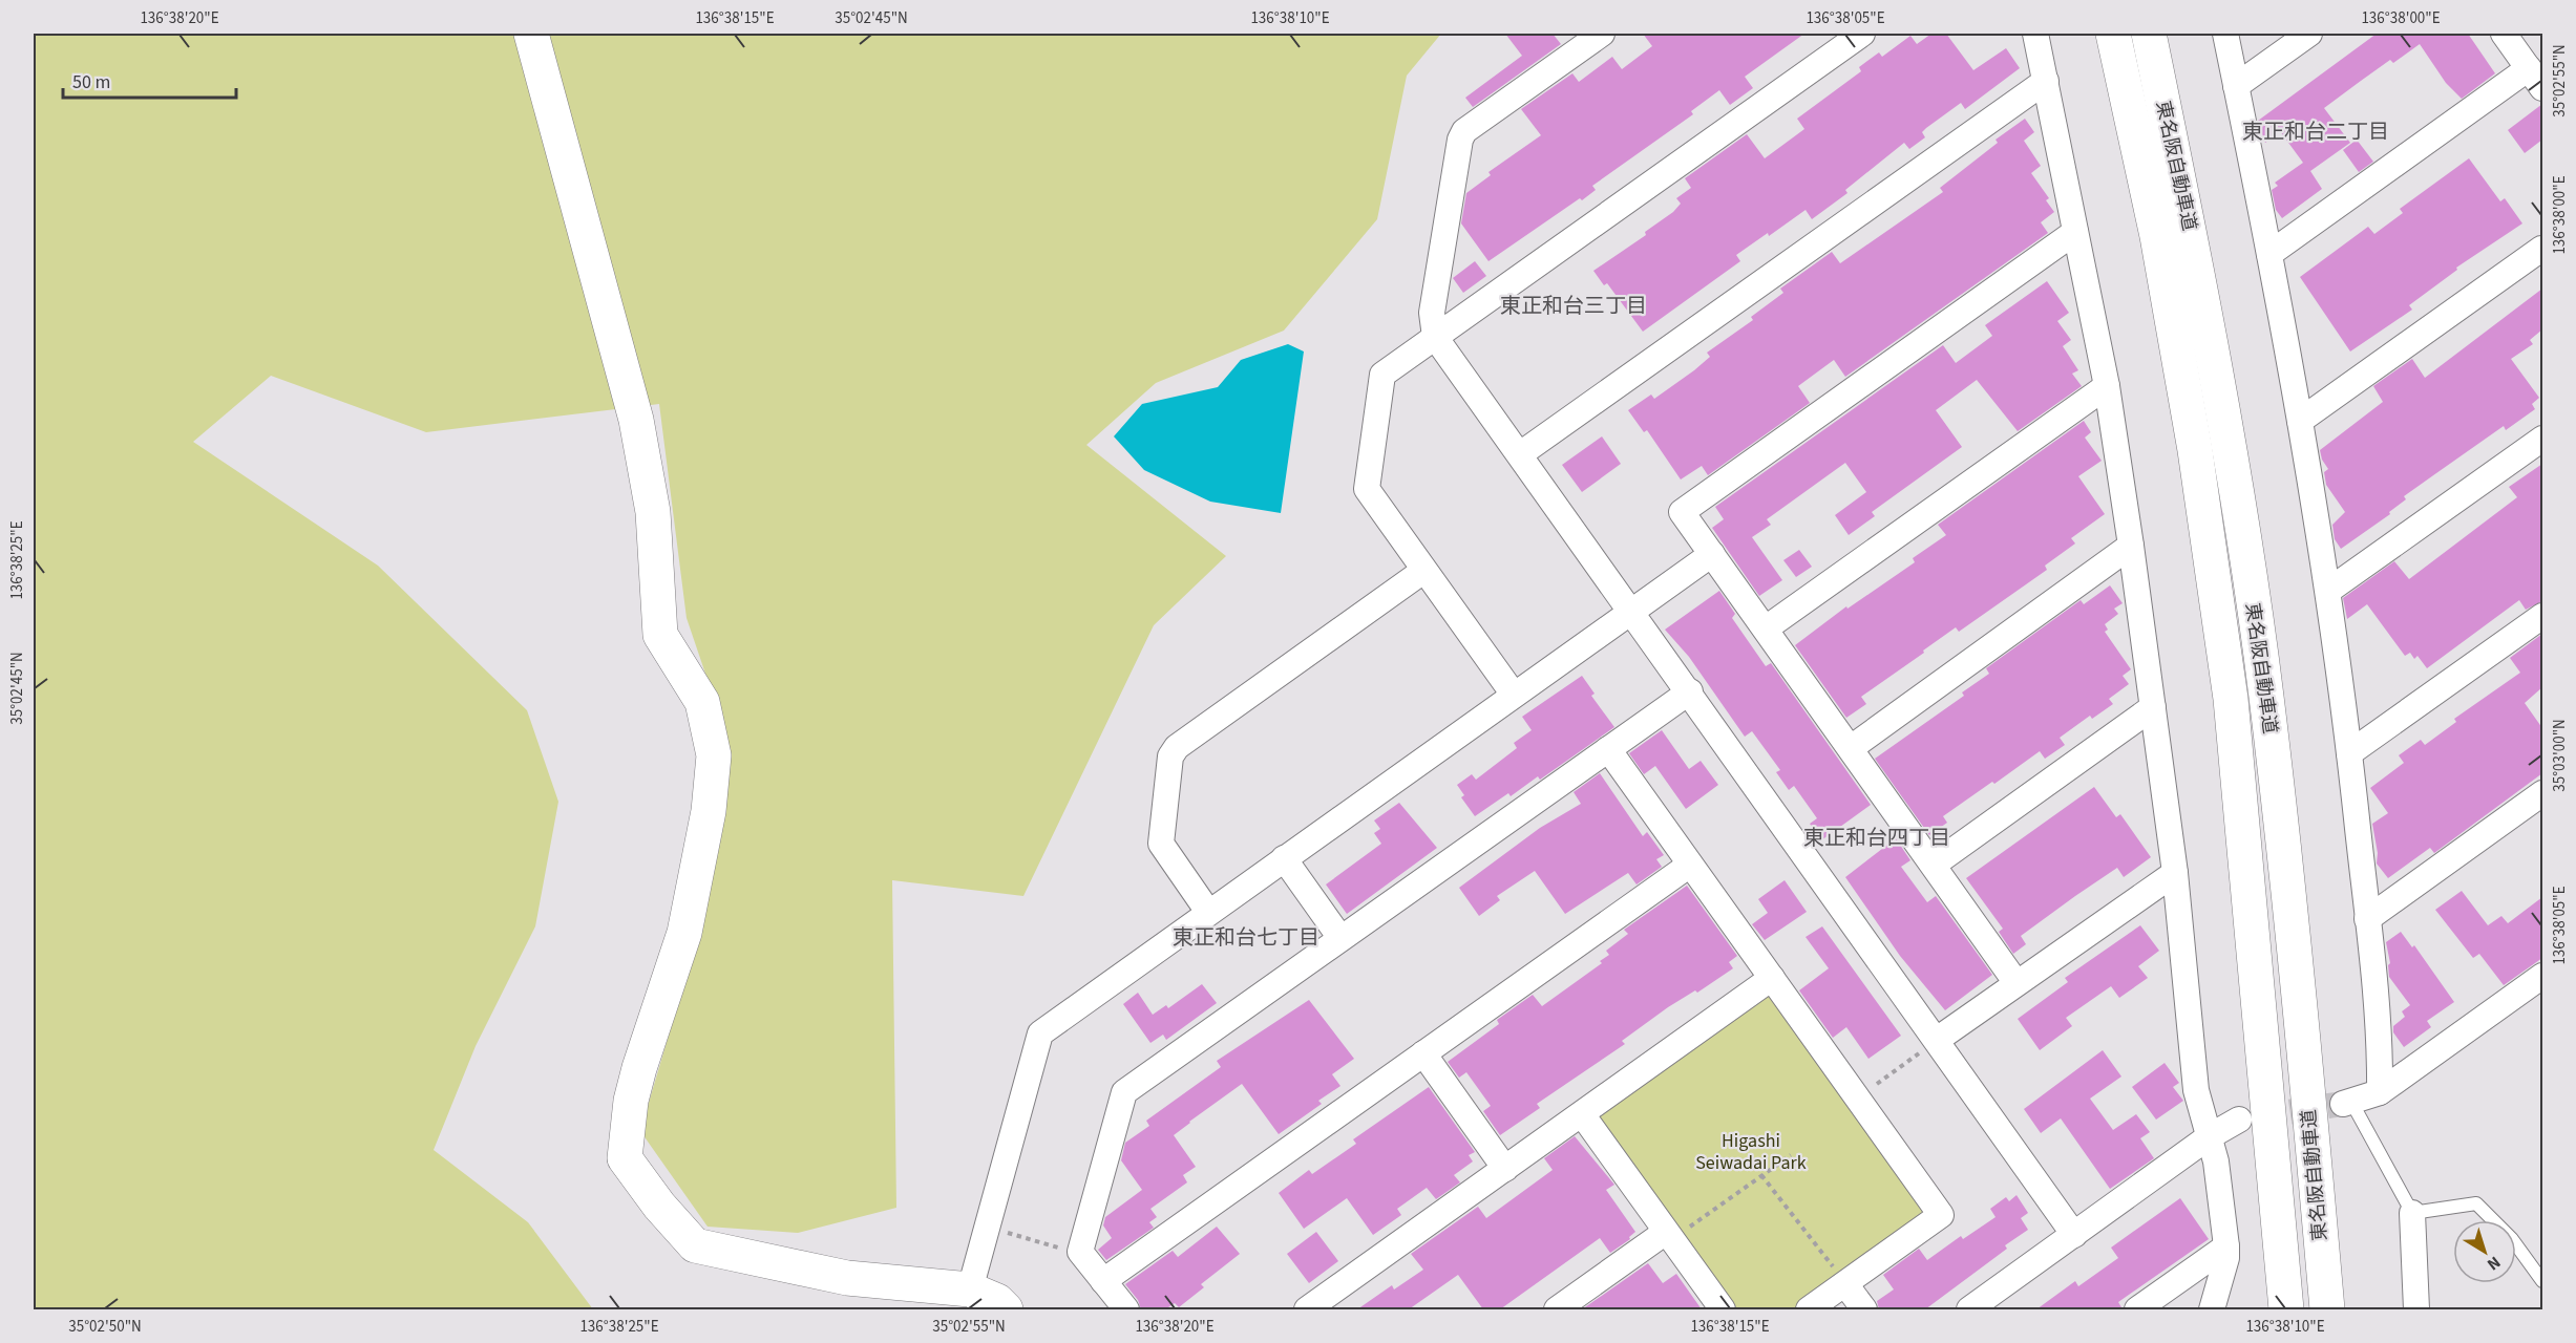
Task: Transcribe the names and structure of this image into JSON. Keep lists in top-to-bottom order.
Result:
{
  "streets": {
    "main road": ["東名阪自動車道"]
  },
  "districts": [
    "東正和台二丁目",
    "東正和台三丁目",
    "東正和台四丁目",
    "東正和台七丁目"
  ],
  "parks": ["Higashi Seiwadai Park"],
  "scale_bar": "50 m",
  "north": "bottom right",
  "coordinates": [
    "136°38'20\"E",
    "136°38'15\"E",
    "35°02'45\"N",
    "136°38'10\"E",
    "136°38'05\"E",
    "136°38'00\"E",
    "35°02'55\"N",
    "136°38'25\"E",
    "35°03'00\"N",
    "35°02'50\"N"
  ]
}
